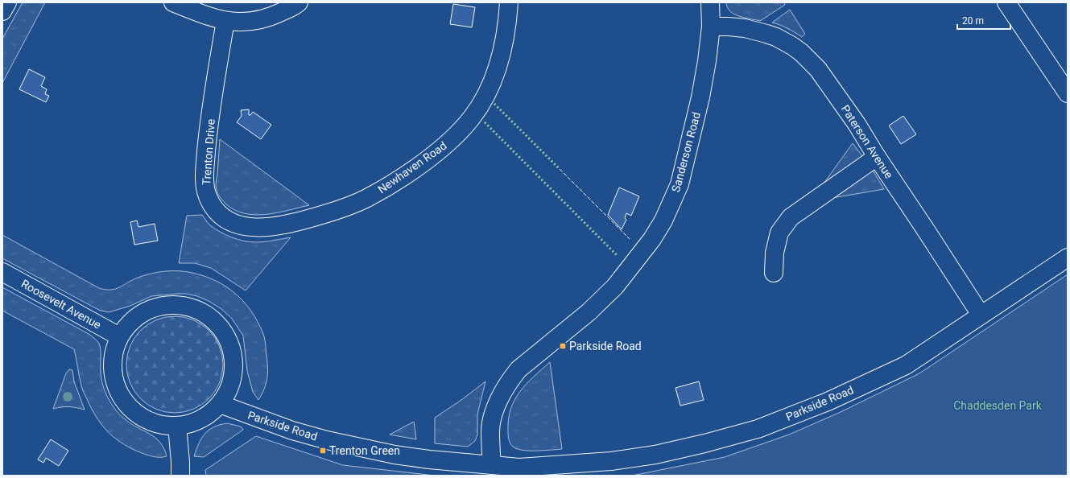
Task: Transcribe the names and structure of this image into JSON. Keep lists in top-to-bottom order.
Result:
{
  "streets": {
    "street": [
      "Paterson Avenue",
      "Trenton Drive",
      "Sanderson Road",
      "Newhaven Road",
      "Roosevelt Avenue",
      "Parkside Road"
    ]
  },
  "crossings": [
    ["Paterson Avenue", "Sanderson Road"],
    ["Paterson Avenue", "Parkside Road"],
    ["Trenton Drive", "Newhaven Road"],
    ["Sanderson Road", "Parkside Road"]
  ],
  "parks": ["Chaddesden Park"],
  "places": {
    "transit": ["Parkside Road", "Trenton Green"]
  },
  "scale_bar": "20 m"
}
